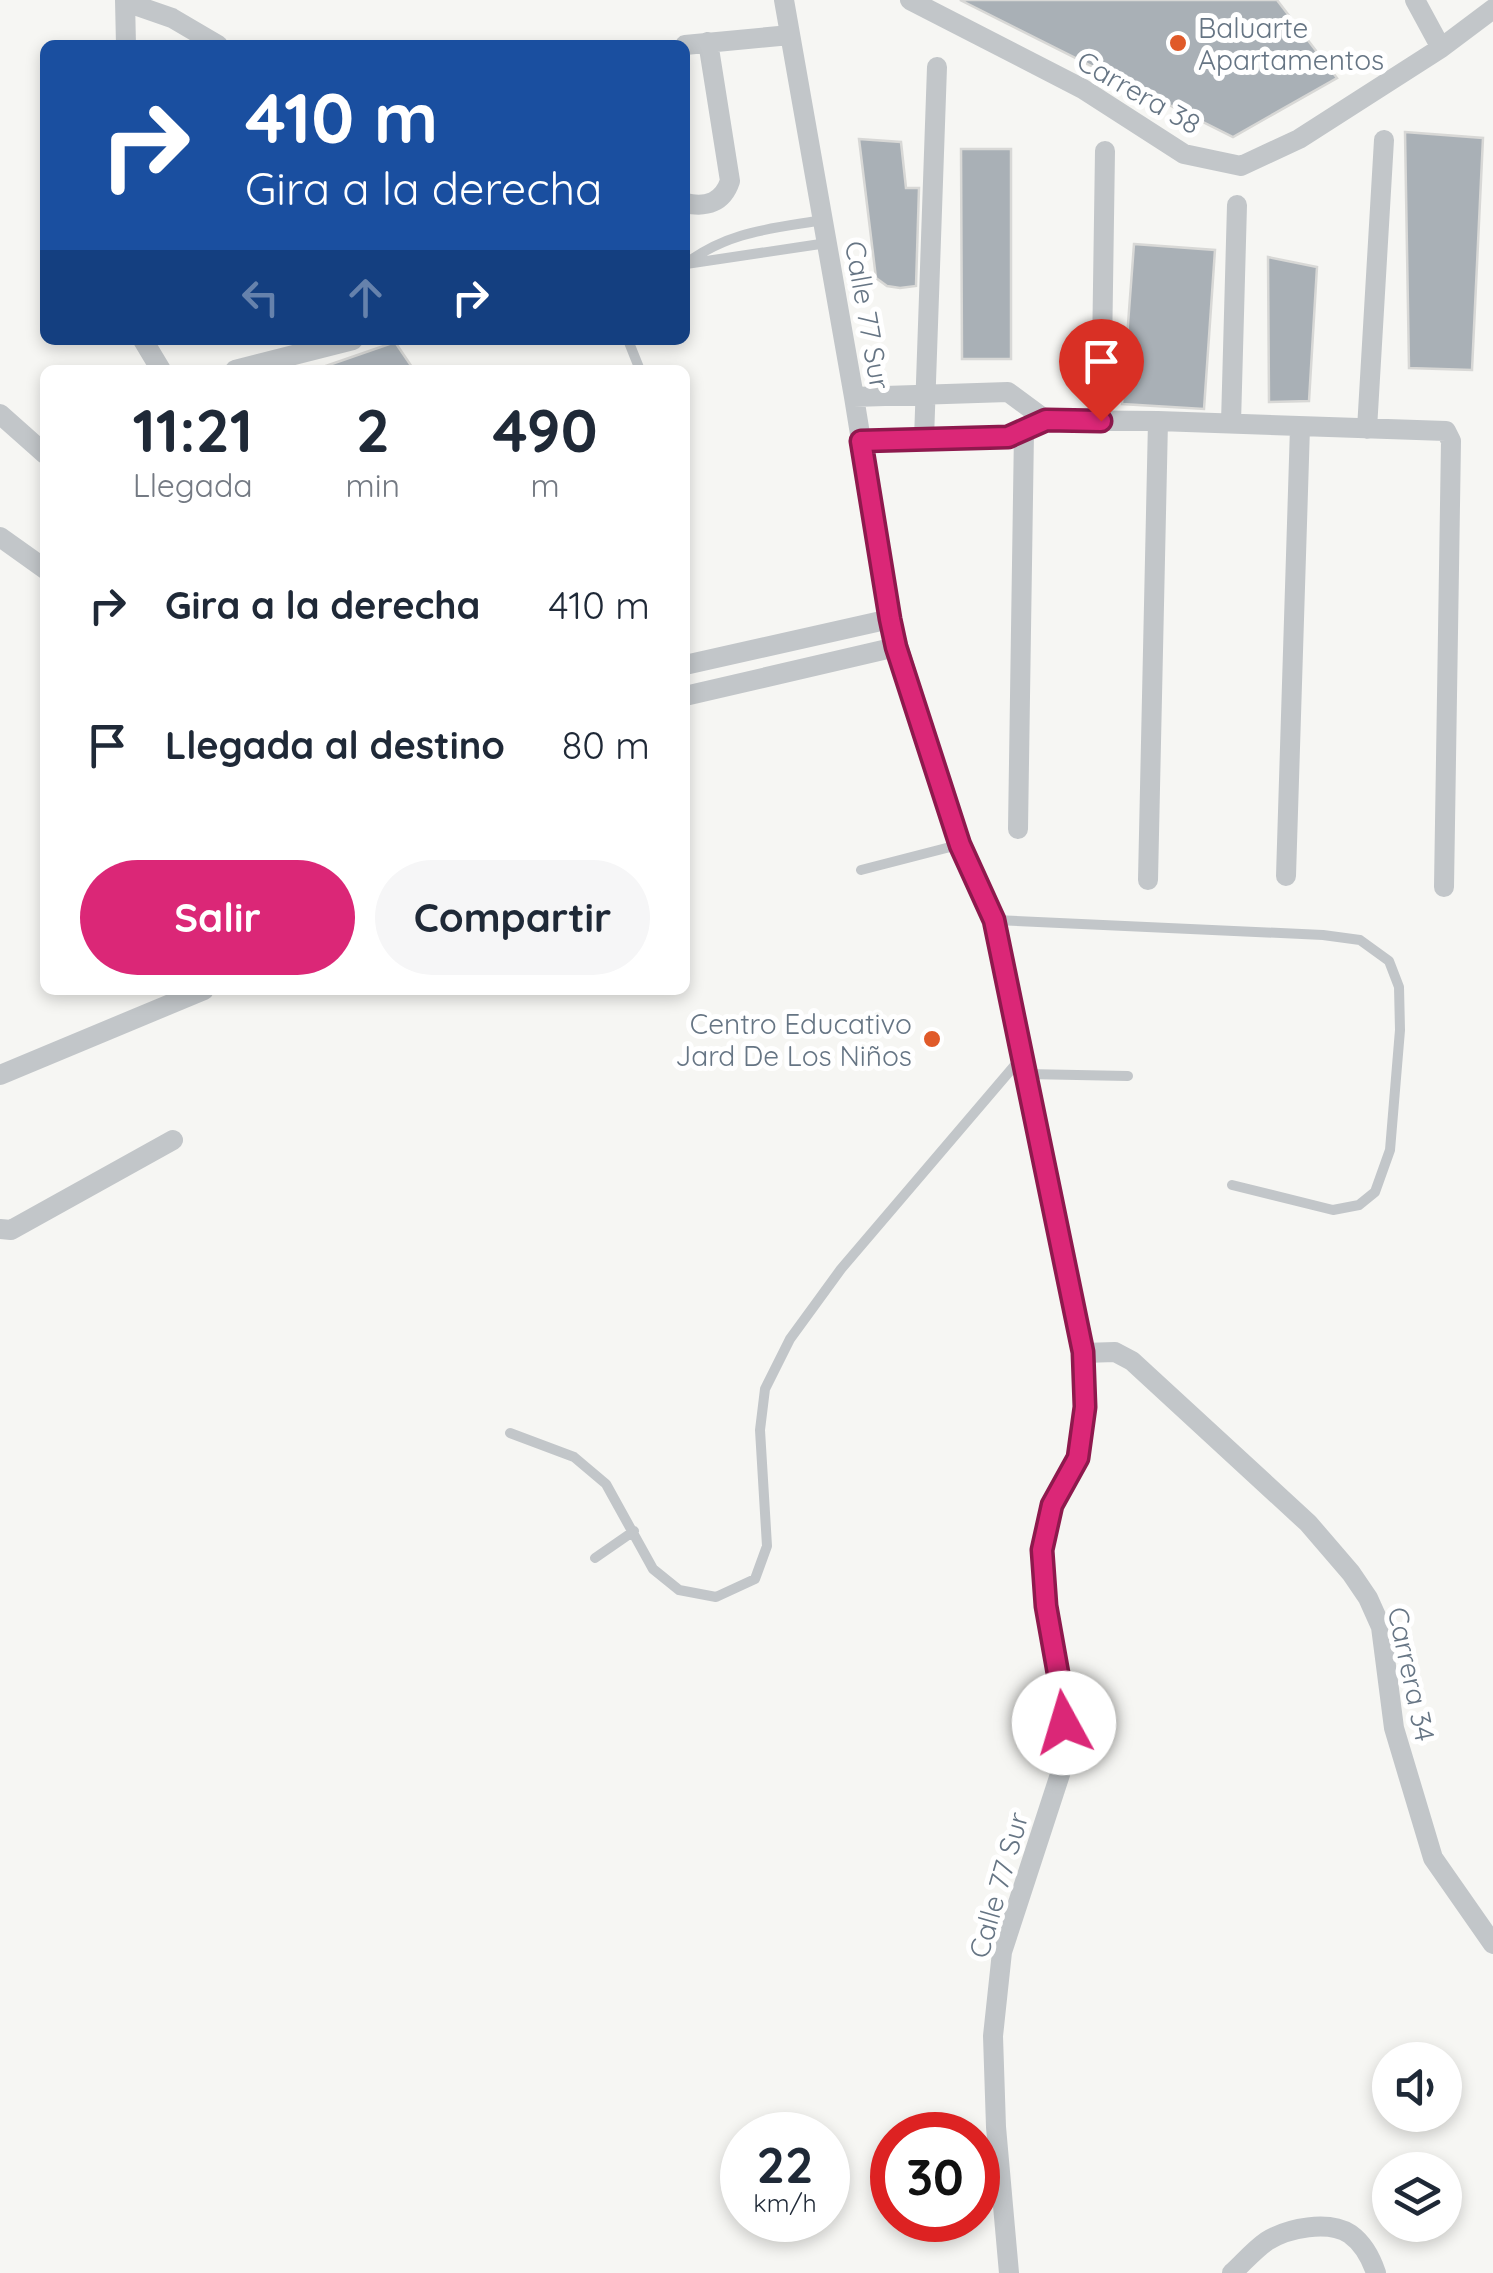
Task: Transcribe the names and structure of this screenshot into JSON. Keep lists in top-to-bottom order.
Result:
{
  "streets": {
    "street": ["Carrera 38", "Calle 77 Sur", "Carrera 34"]
  },
  "crossings": [
    ["Calle 77 Sur", "Carrera 34"]
  ],
  "places": ["Baluarte Apartamentos", "Centro Educativo Jard De Los Niños"],
  "page": {
    "turn": ["410 m", "Gira a la derecha"],
    "eta": [
      "11:21",
      "Llegada",
      "2",
      "min",
      "490",
      "m"
    ],
    "list": [
      {
        "name": "Gira a la derecha",
        "value": "410 m"
      },
      {
        "name": "Llegada al destino",
        "value": "80 m"
      }
    ],
    "buttons": ["Salir", "Compartir"],
    "speed": "22 km/h",
    "limit": "30"
  }
}
